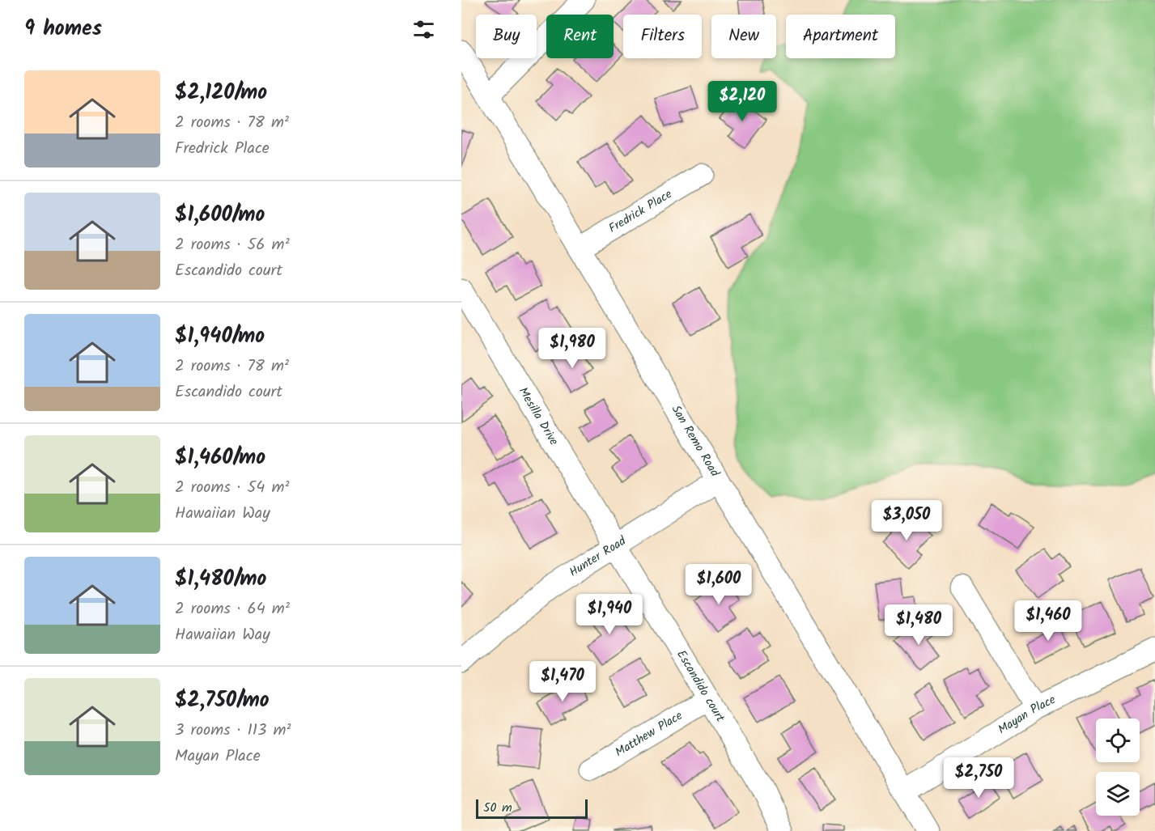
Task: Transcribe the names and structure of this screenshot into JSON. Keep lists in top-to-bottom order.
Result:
{
  "streets": {
    "street": [
      "Fredrick Place",
      "Mesilla Drive",
      "San Remo Road",
      "Hunter Road",
      "Escandido court",
      "Mayan Place",
      "Matthew Place"
    ]
  },
  "crossings": [
    ["Fredrick Place", "San Remo Road"],
    ["Mesilla Drive", "Hunter Road"],
    ["Mesilla Drive", "Escandido court"],
    ["San Remo Road", "Hunter Road"],
    ["San Remo Road", "Mayan Place"],
    ["Hunter Road", "Escandido court"],
    ["Escandido court", "Matthew Place"]
  ],
  "scale_bar": "50 m",
  "page": {
    "heading": "9 homes",
    "chip": [
      "Buy",
      "Rent",
      "Filters",
      "New",
      "Apartment"
    ],
    "list": [
      {
        "name": "$2,120/mo",
        "note": "2 rooms · 78 m² · Fredrick Place"
      },
      {
        "name": "$1,600/mo",
        "note": "2 rooms · 56 m² · Escandido court"
      },
      {
        "name": "$1,940/mo",
        "note": "2 rooms · 78 m² · Escandido court"
      },
      {
        "name": "$1,460/mo",
        "note": "2 rooms · 54 m² · Hawaiian Way"
      },
      {
        "name": "$1,480/mo",
        "note": "2 rooms · 64 m² · Hawaiian Way"
      },
      {
        "name": "$2,750/mo",
        "note": "3 rooms · 113 m² · Mayan Place"
      }
    ],
    "price": [
      "$2,120",
      "$1,980",
      "$3,050",
      "$1,600",
      "$1,940",
      "$1,460",
      "$1,480",
      "$1,470",
      "$2,750"
    ],
    "scale": "50 m"
  }
}
